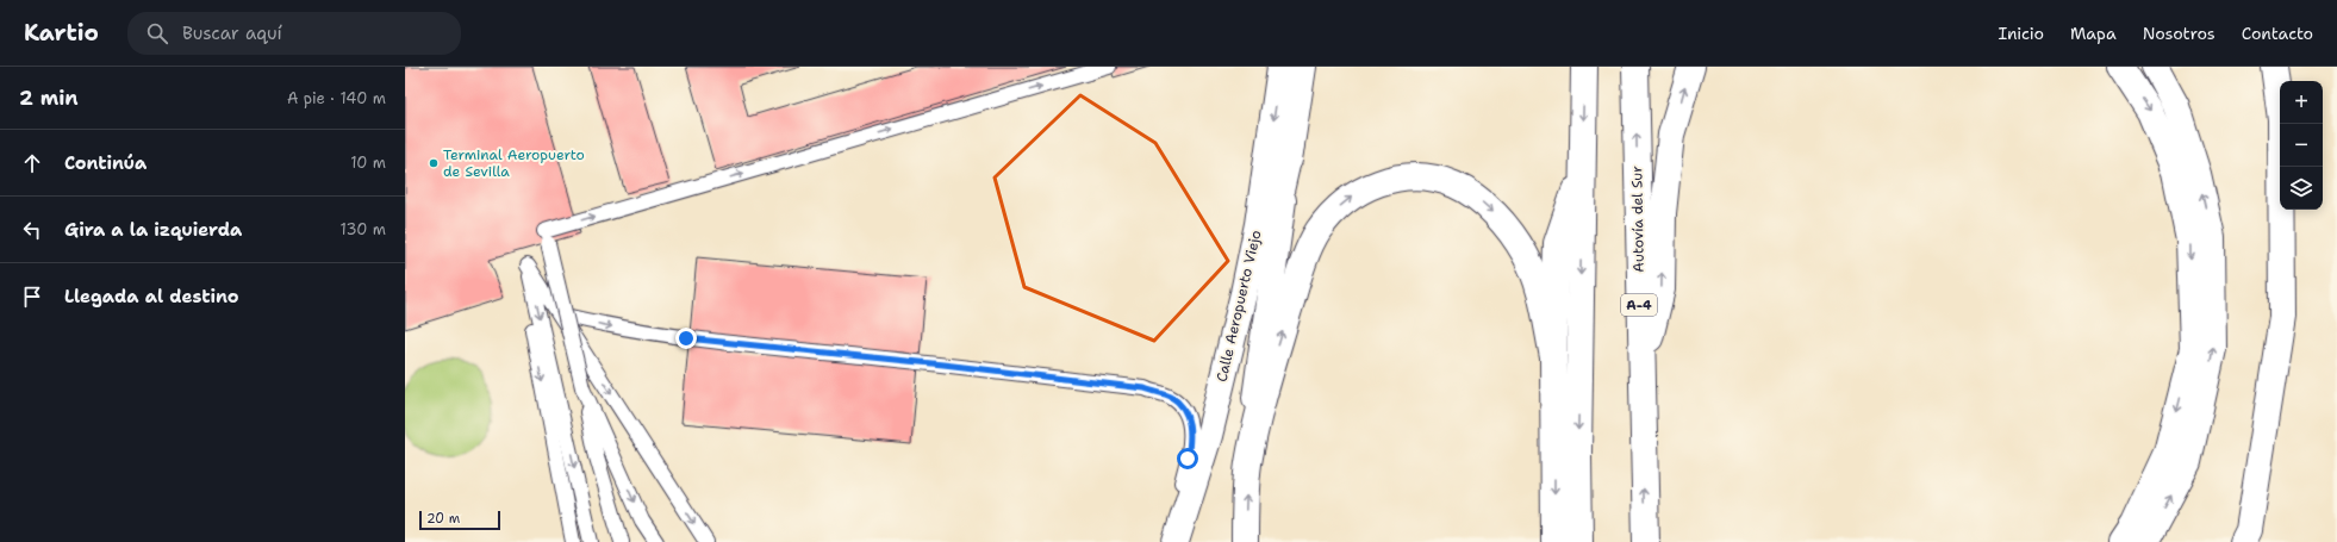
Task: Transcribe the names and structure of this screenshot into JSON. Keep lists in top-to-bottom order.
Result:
{
  "streets": {
    "main road": ["Autovía del Sur", "A-4", "Calle Aeropuerto Viejo"]
  },
  "places": ["Terminal Aeropuerto de Sevilla"],
  "scale_bar": "20 m",
  "page": {
    "header": "Kartio",
    "search": "Buscar aquí",
    "nav": [
      "Inicio",
      "Mapa",
      "Nosotros",
      "Contacto"
    ],
    "heading": ["2 min", "A pie · 140 m"],
    "map_buttons": ["+", "−"],
    "list": [
      ["Continúa", "10 m"],
      ["Gira a la izquierda", "130 m"],
      "Llegada al destino"
    ],
    "scale": "20 m"
  }
}
